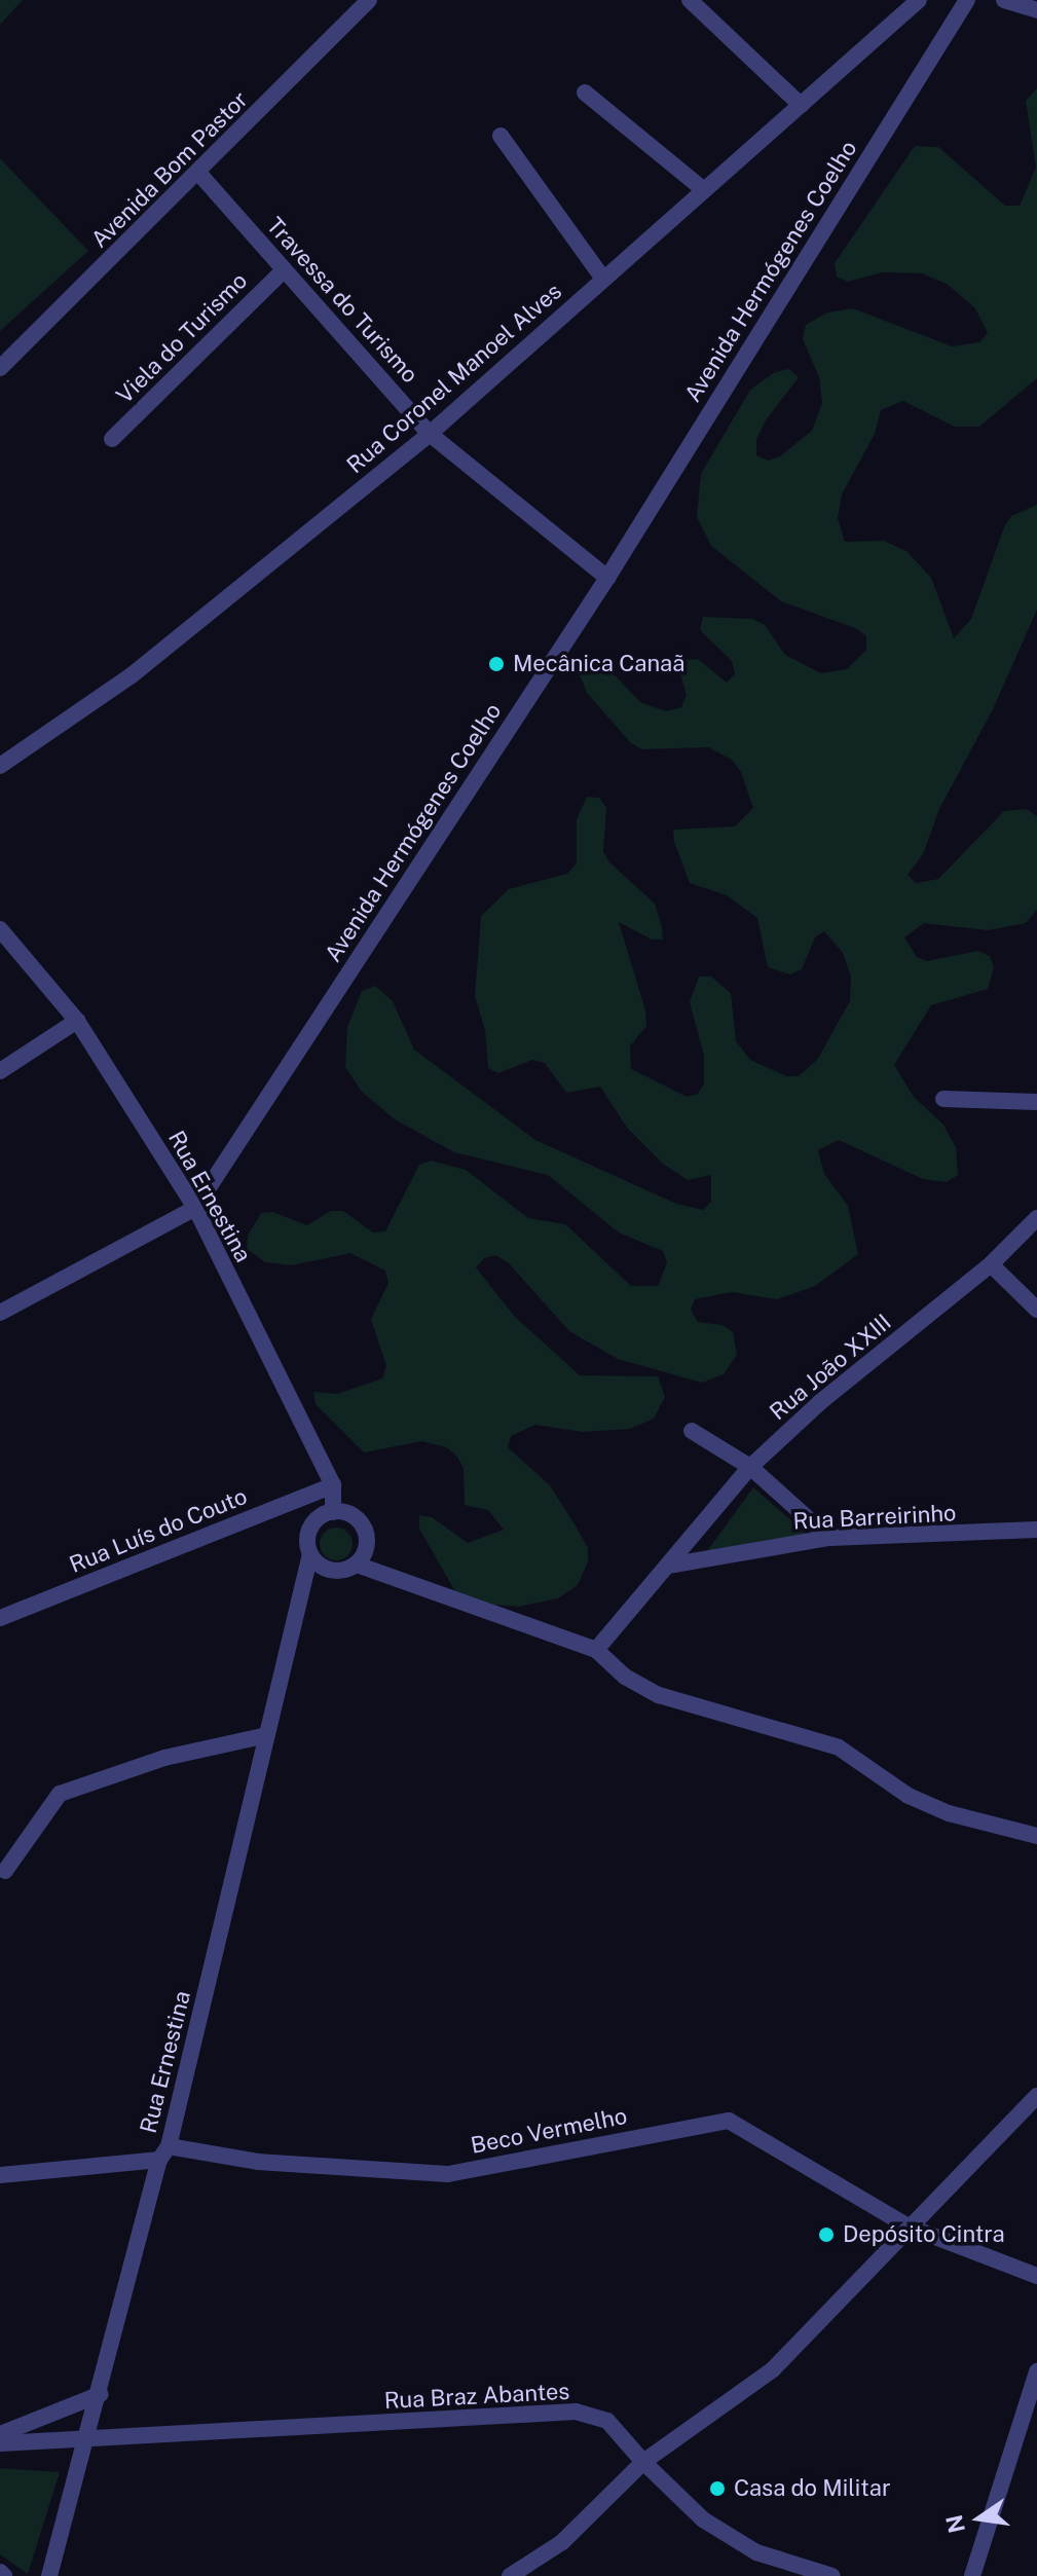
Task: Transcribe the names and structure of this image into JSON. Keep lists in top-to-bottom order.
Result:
{
  "streets": {
    "street": [
      "Avenida Bom Pastor",
      "Avenida Hermógenes Coelho",
      "Travessa do Turismo",
      "Viela do Turismo",
      "Rua Coronel Manoel Alves",
      "Rua Ernestina",
      "Rua João XXIII",
      "Rua Barreirinho",
      "Rua Luís do Couto",
      "Beco Vermelho",
      "Rua Braz Abantes"
    ]
  },
  "crossings": [
    ["Avenida Bom Pastor", "Travessa do Turismo"],
    ["Avenida Hermógenes Coelho", "Travessa do Turismo"],
    ["Avenida Hermógenes Coelho", "Rua Ernestina"],
    ["Travessa do Turismo", "Viela do Turismo"],
    ["Travessa do Turismo", "Rua Coronel Manoel Alves"],
    ["Rua Ernestina", "Rua Luís do Couto"],
    ["Rua Ernestina", "Beco Vermelho"],
    ["Rua Ernestina", "Rua Braz Abantes"],
    ["Rua João XXIII", "Rua Barreirinho"]
  ],
  "places": ["Mecânica Canaã", "Depósito Cintra", "Casa do Militar"],
  "north": "left"
}
